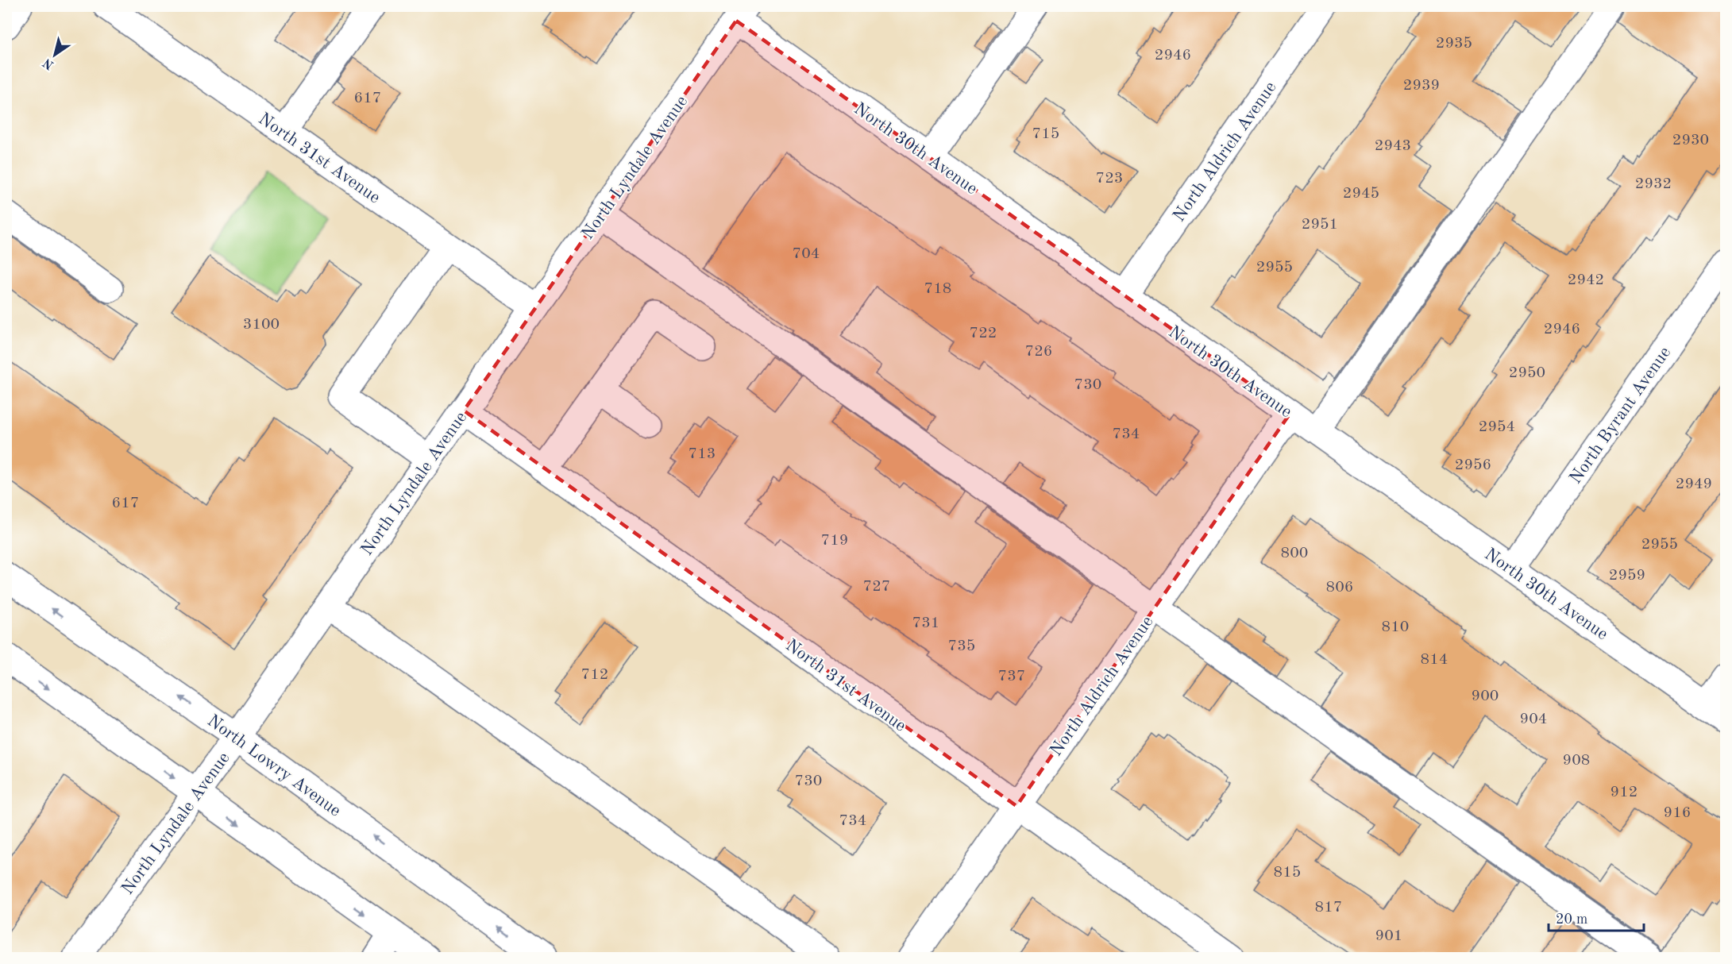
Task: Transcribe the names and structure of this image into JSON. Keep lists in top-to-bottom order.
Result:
{
  "streets": {
    "street": [
      "North 30th Avenue",
      "North Aldrich Avenue",
      "North 31st Avenue",
      "North Lyndale Avenue",
      "North Byrant Avenue",
      "North Lowry Avenue"
    ]
  },
  "crossings": [
    ["North 30th Avenue", "North Aldrich Avenue"],
    ["North 30th Avenue", "North Lyndale Avenue"],
    ["North 30th Avenue", "North Byrant Avenue"],
    ["North Aldrich Avenue", "North 31st Avenue"],
    ["North 31st Avenue", "North Lyndale Avenue"],
    ["North Lyndale Avenue", "North Lowry Avenue"]
  ],
  "house_numbers": [
    "2935",
    "2946",
    "2939",
    "617",
    "715",
    "2930",
    "2943",
    "723",
    "2932",
    "2945",
    "2951",
    "704",
    "2955",
    "2942",
    "718",
    "3100",
    "2946",
    "722",
    "726",
    "2950",
    "730",
    "2954",
    "734",
    "713",
    "2956",
    "2949",
    "617",
    "719",
    "2955",
    "800",
    "2959",
    "727",
    "806",
    "731",
    "810",
    "735",
    "814",
    "712",
    "737",
    "900",
    "904",
    "908",
    "730",
    "912",
    "916",
    "734",
    "815",
    "817",
    "901"
  ],
  "scale_bar": "20 m",
  "north": "bottom left"
}
